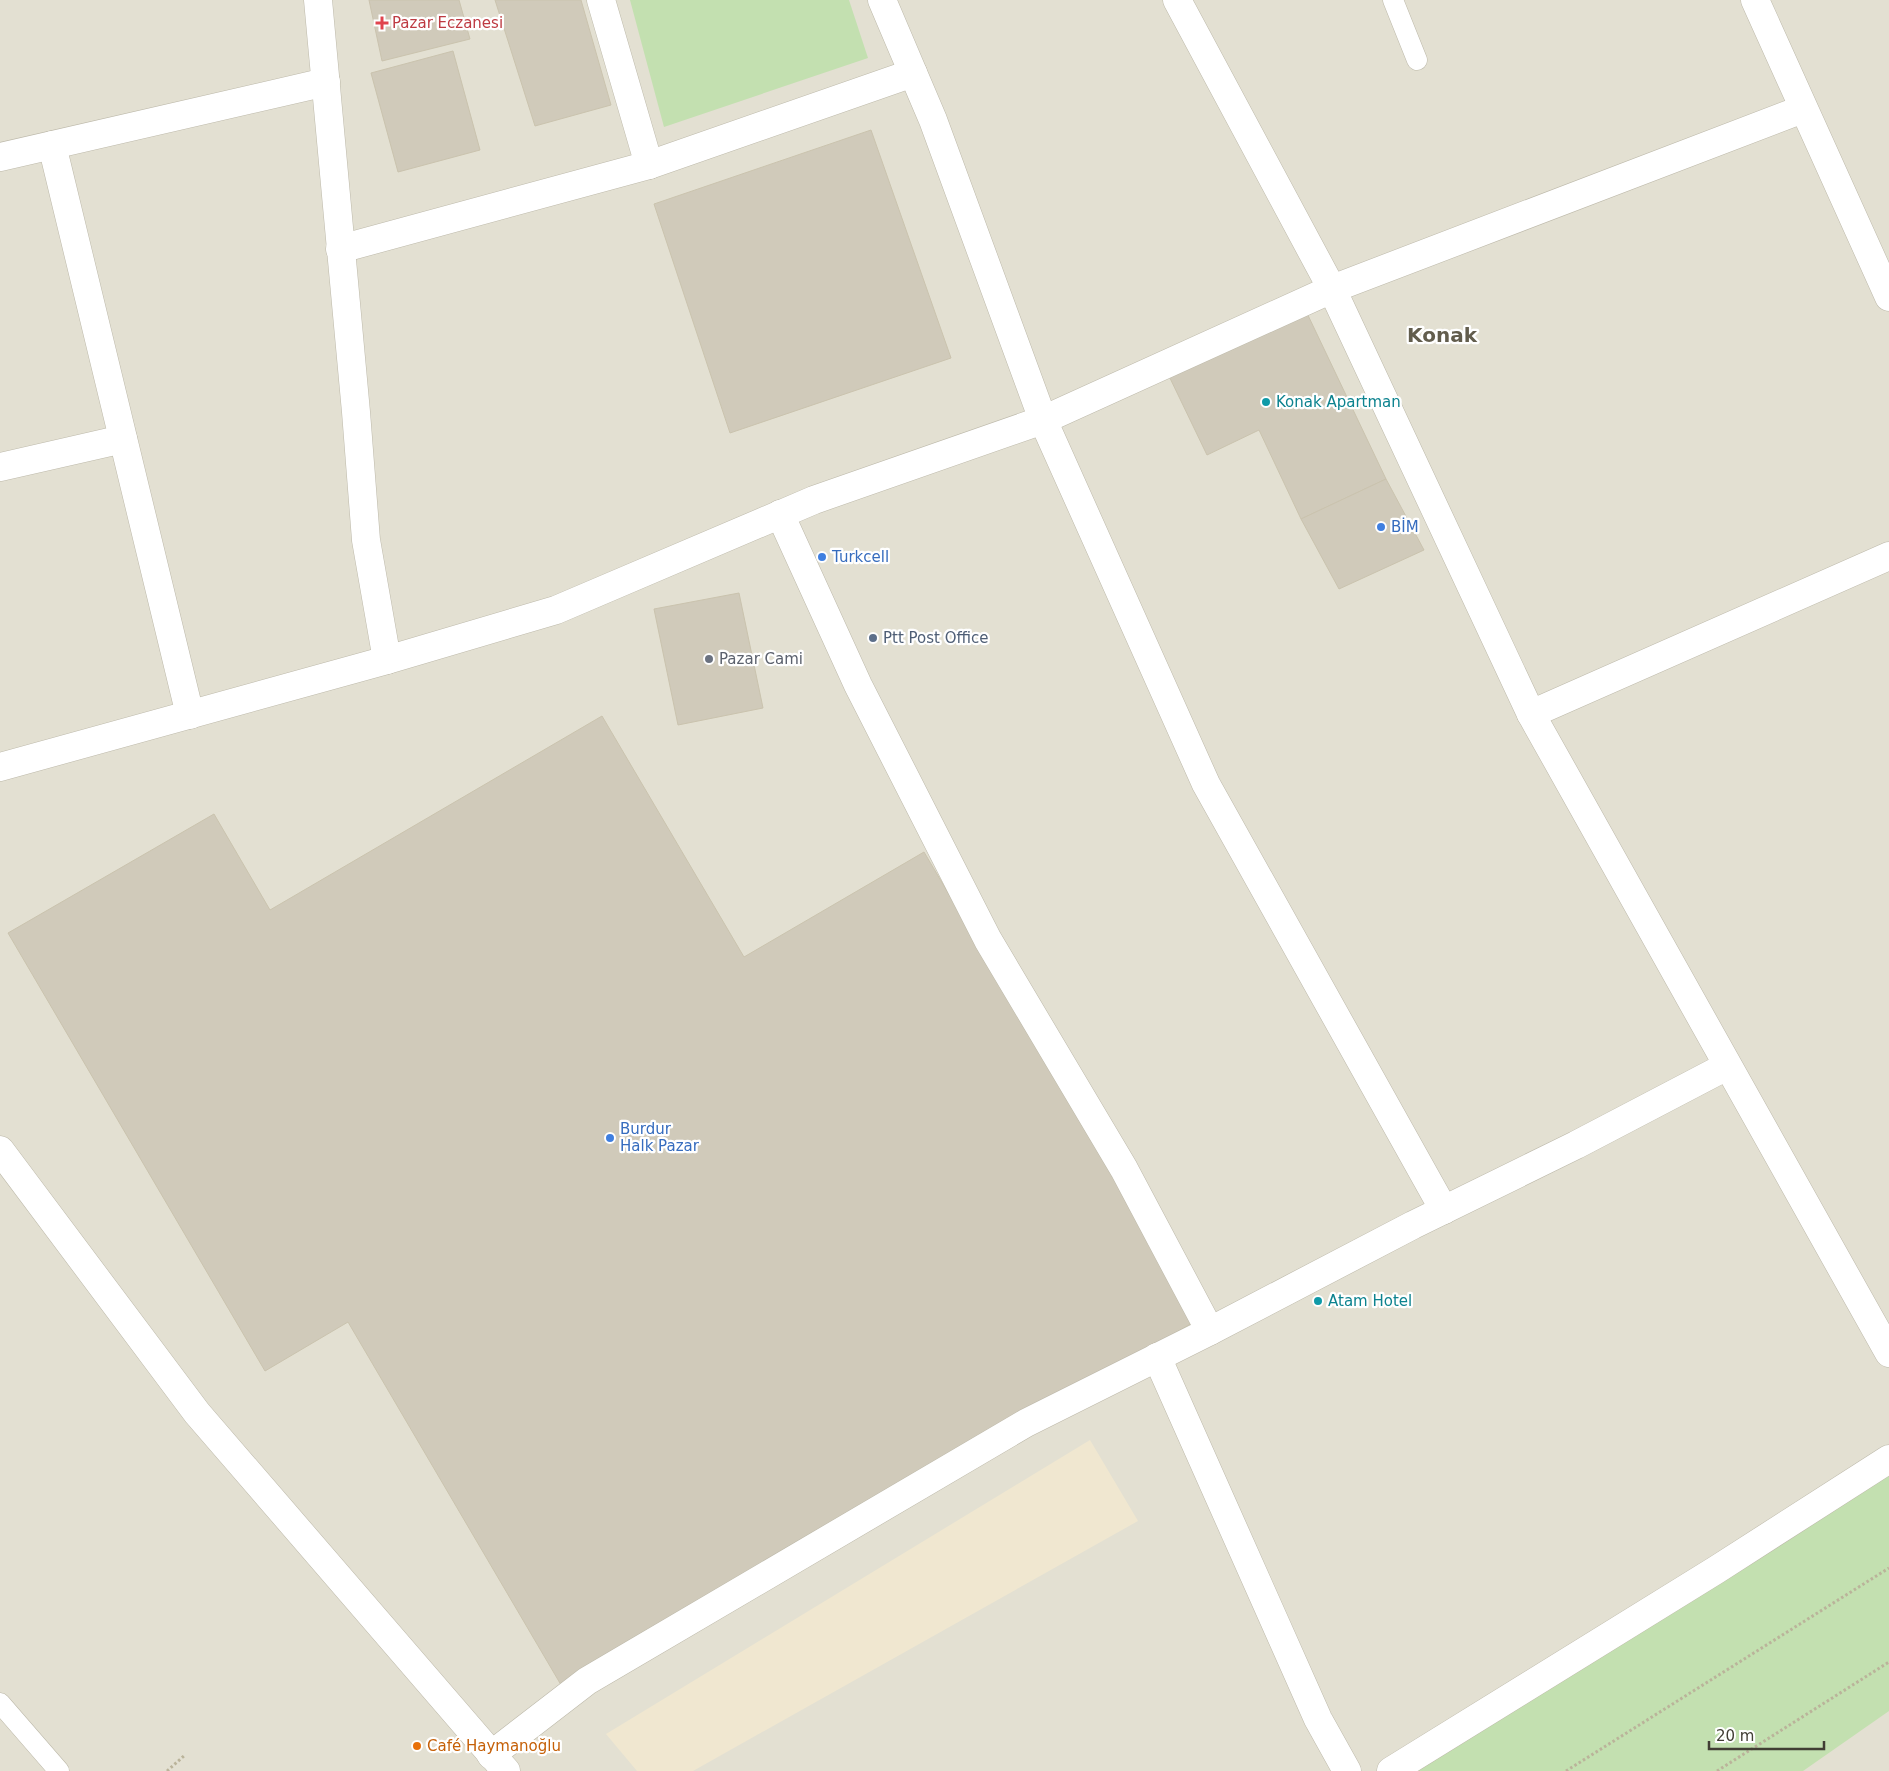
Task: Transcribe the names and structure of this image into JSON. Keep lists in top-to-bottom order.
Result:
{
  "districts": ["Konak"],
  "places": {
    "health": ["Pazar Eczanesi"],
    "other": [
      "Konak Apartman",
      "BİM",
      "Turkcell",
      "Ptt Post Office",
      "Pazar Cami",
      "Burdur Halk Pazar",
      "Atam Hotel",
      "Café Haymanoğlu"
    ]
  },
  "scale_bar": "20 m"
}
